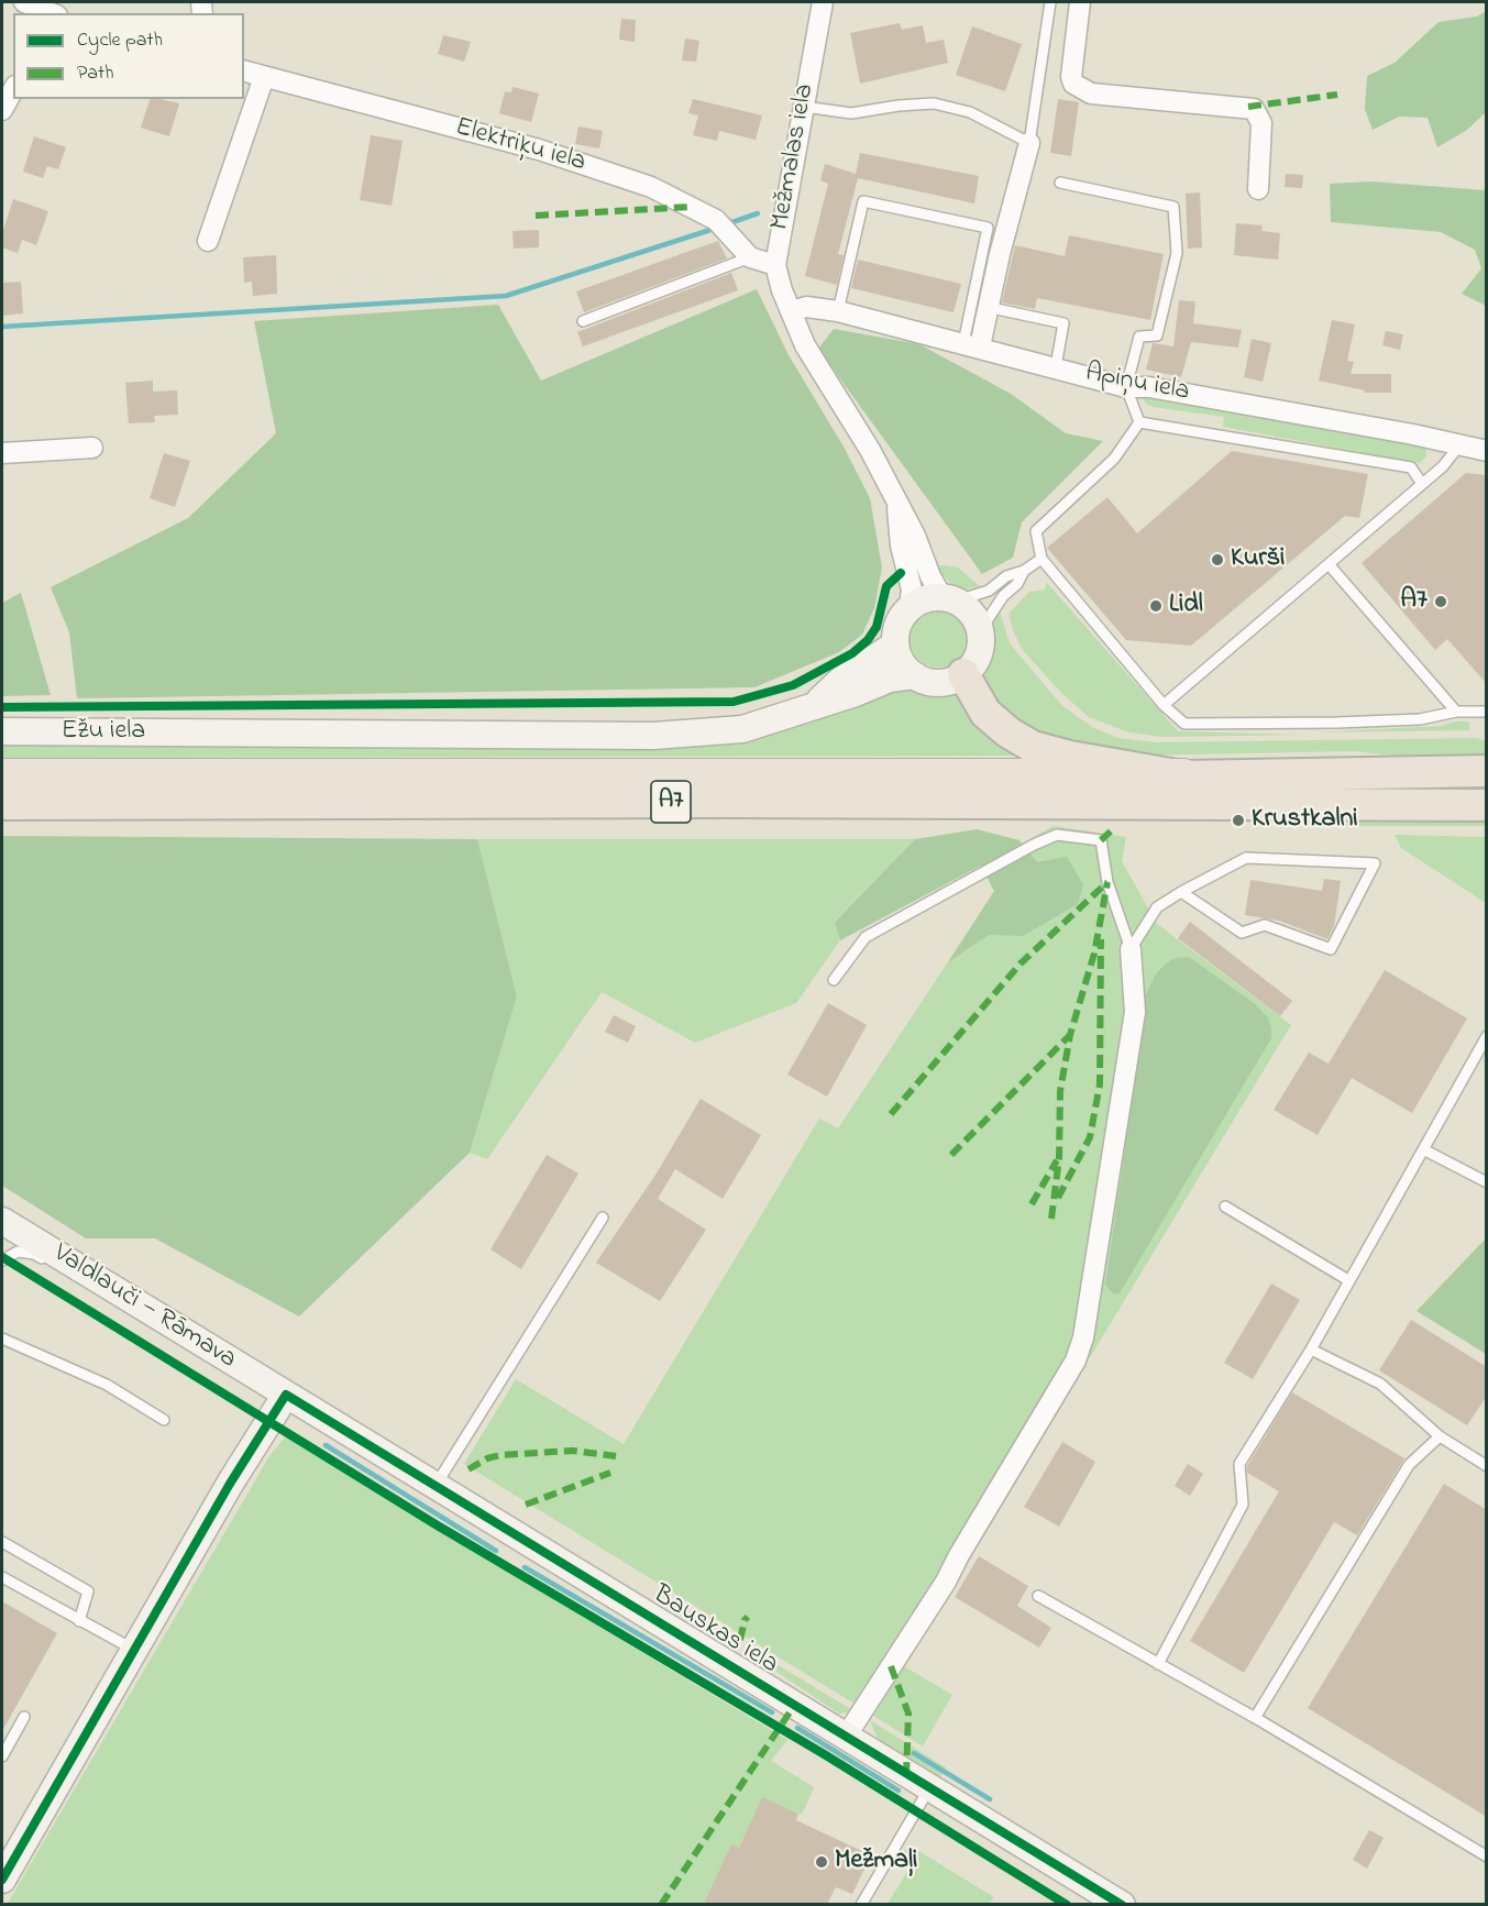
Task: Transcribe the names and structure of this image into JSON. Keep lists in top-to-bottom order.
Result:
{
  "streets": {
    "highway": ["A7"],
    "main road": ["Ežu iela", "Valdlauči — Rāmava", "Bauskas iela"],
    "street": ["Elektriķu iela", "Mežmalas iela", "Apiņu iela"]
  },
  "crossings": [
    ["Mežmalas iela", "Apiņu iela"],
    ["Valdlauči — Rāmava", "Bauskas iela"]
  ],
  "places": [
    "Kurši",
    "A7",
    "Lidl",
    "Krustkalni",
    "Mežmaļi"
  ],
  "legend": ["Cycle path", "Path"]
}
